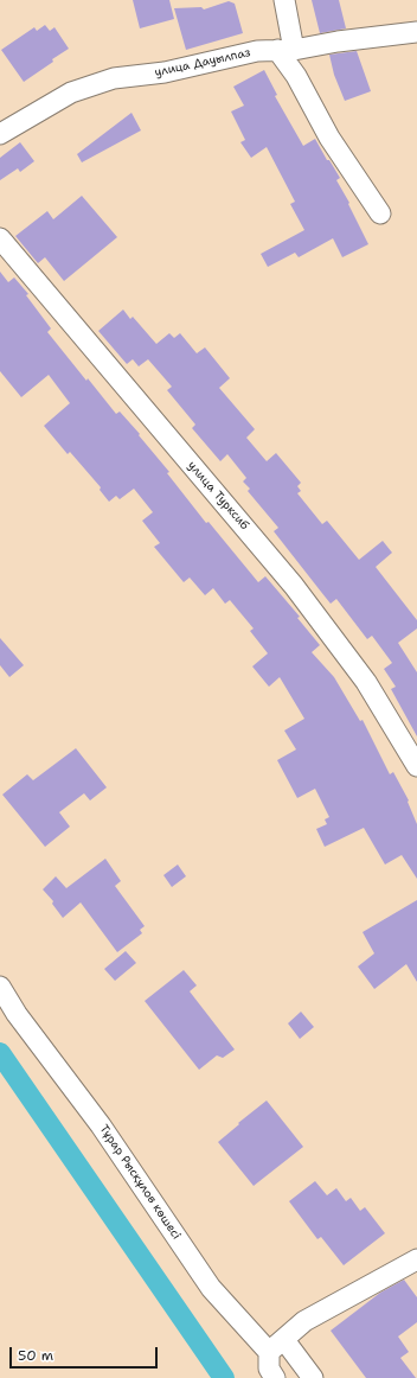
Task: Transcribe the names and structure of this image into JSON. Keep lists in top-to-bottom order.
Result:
{
  "streets": {
    "street": ["улица Дауылпаз", "улица Турксиб", "Тұрар Рысқұлов көшесі"]
  },
  "scale_bar": "50 m"
}
